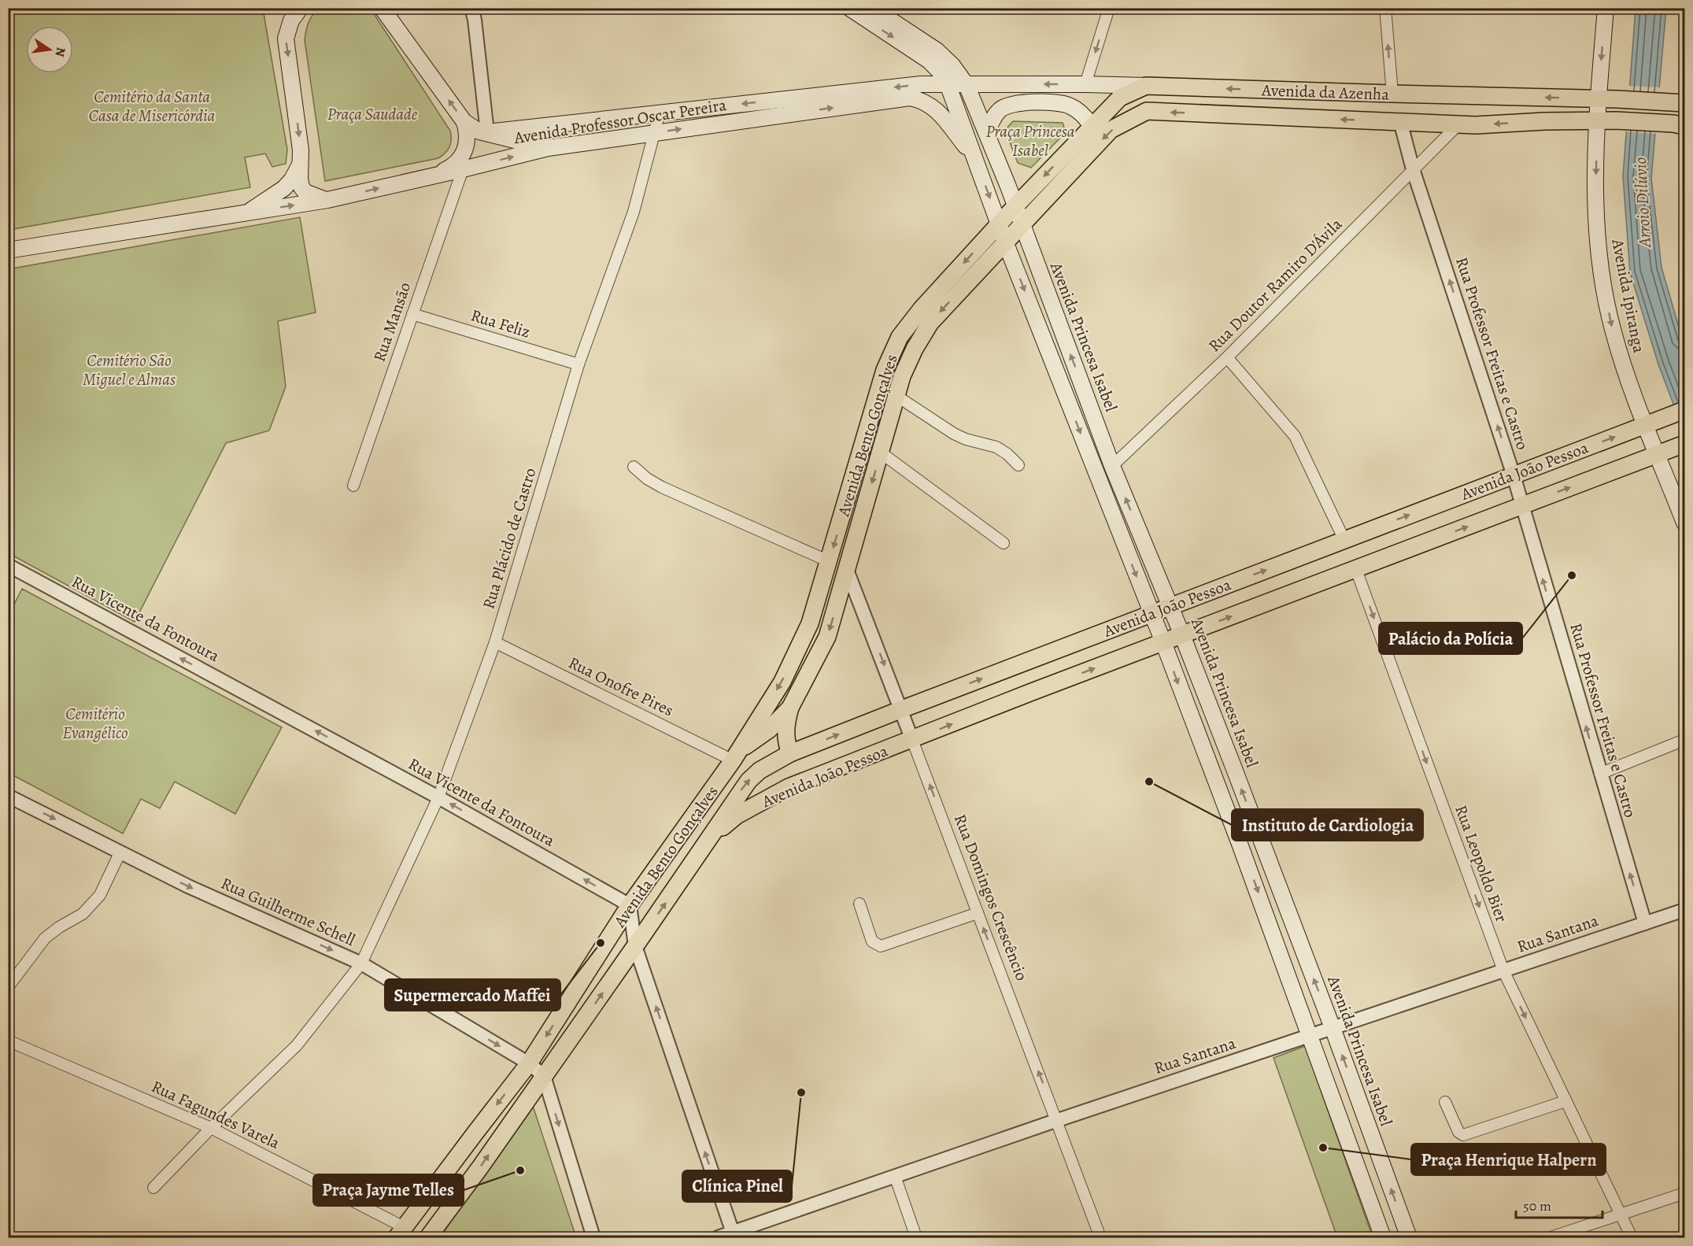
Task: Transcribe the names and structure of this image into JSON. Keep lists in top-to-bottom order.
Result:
{
  "streets": {
    "main road": [
      "Avenida da Azenha",
      "Avenida Professor Oscar Pereira",
      "Avenida Ipiranga",
      "Avenida Princesa Isabel",
      "Avenida Bento Gonçalves",
      "Avenida João Pessoa"
    ],
    "street": [
      "Rua Doutor Ramiro D'Ávila",
      "Rua Mansão",
      "Rua Feliz",
      "Rua Professor Freitas e Castro",
      "Rua Plácido de Castro",
      "Rua Vicente da Fontoura",
      "Rua Onofre Pires",
      "Rua Leopoldo Bier",
      "Rua Domingos Crescêncio",
      "Rua Guilherme Schell",
      "Rua Santana",
      "Rua Fagundes Varela"
    ]
  },
  "crossings": [
    ["Avenida da Azenha", "Avenida Professor Oscar Pereira"],
    ["Avenida da Azenha", "Rua Doutor Ramiro D'Ávila"],
    ["Avenida da Azenha", "Avenida Ipiranga"],
    ["Avenida da Azenha", "Avenida Princesa Isabel"],
    ["Avenida da Azenha", "Rua Professor Freitas e Castro"],
    ["Avenida da Azenha", "Avenida Bento Gonçalves"],
    ["Avenida Professor Oscar Pereira", "Rua Mansão"],
    ["Avenida Professor Oscar Pereira", "Rua Plácido de Castro"],
    ["Rua Doutor Ramiro D'Ávila", "Avenida Princesa Isabel"],
    ["Rua Doutor Ramiro D'Ávila", "Rua Professor Freitas e Castro"],
    ["Avenida Ipiranga", "Avenida João Pessoa"],
    ["Rua Mansão", "Rua Feliz"],
    ["Rua Feliz", "Rua Plácido de Castro"],
    ["Avenida Princesa Isabel", "Avenida Bento Gonçalves"],
    ["Avenida Princesa Isabel", "Avenida João Pessoa"],
    ["Avenida Princesa Isabel", "Rua Santana"],
    ["Rua Professor Freitas e Castro", "Avenida João Pessoa"],
    ["Rua Professor Freitas e Castro", "Rua Santana"],
    ["Avenida Bento Gonçalves", "Avenida João Pessoa"],
    ["Avenida Bento Gonçalves", "Rua Vicente da Fontoura"],
    ["Avenida Bento Gonçalves", "Rua Onofre Pires"],
    ["Avenida Bento Gonçalves", "Rua Domingos Crescêncio"],
    ["Avenida Bento Gonçalves", "Rua Guilherme Schell"],
    ["Avenida Bento Gonçalves", "Rua Fagundes Varela"],
    ["Avenida João Pessoa", "Rua Leopoldo Bier"],
    ["Avenida João Pessoa", "Rua Domingos Crescêncio"],
    ["Rua Plácido de Castro", "Rua Vicente da Fontoura"],
    ["Rua Plácido de Castro", "Rua Onofre Pires"],
    ["Rua Plácido de Castro", "Rua Guilherme Schell"],
    ["Rua Plácido de Castro", "Rua Fagundes Varela"],
    ["Rua Leopoldo Bier", "Rua Santana"],
    ["Rua Domingos Crescêncio", "Rua Santana"]
  ],
  "one_way": [
    "Avenida da Azenha",
    "Avenida Ipiranga",
    "Rua Professor Freitas e Castro",
    "Avenida João Pessoa",
    "Rua Vicente da Fontoura",
    "Rua Leopoldo Bier",
    "Rua Guilherme Schell"
  ],
  "water": ["Arroio Dilúvio"],
  "parks": [
    "Cemitério da Santa Casa de Misericórdia",
    "Praça Saudade",
    "Praça Princesa Isabel",
    "Cemitério São Miguel e Almas",
    "Cemitério Evangélico"
  ],
  "places": [
    "Palácio da Polícia",
    "Instituto de Cardiologia",
    "Supermercado Maffei",
    "Clínica Pinel",
    "Praça Henrique Halpern",
    "Praça Jayme Telles"
  ],
  "scale_bar": "50 m",
  "north": "right"
}
